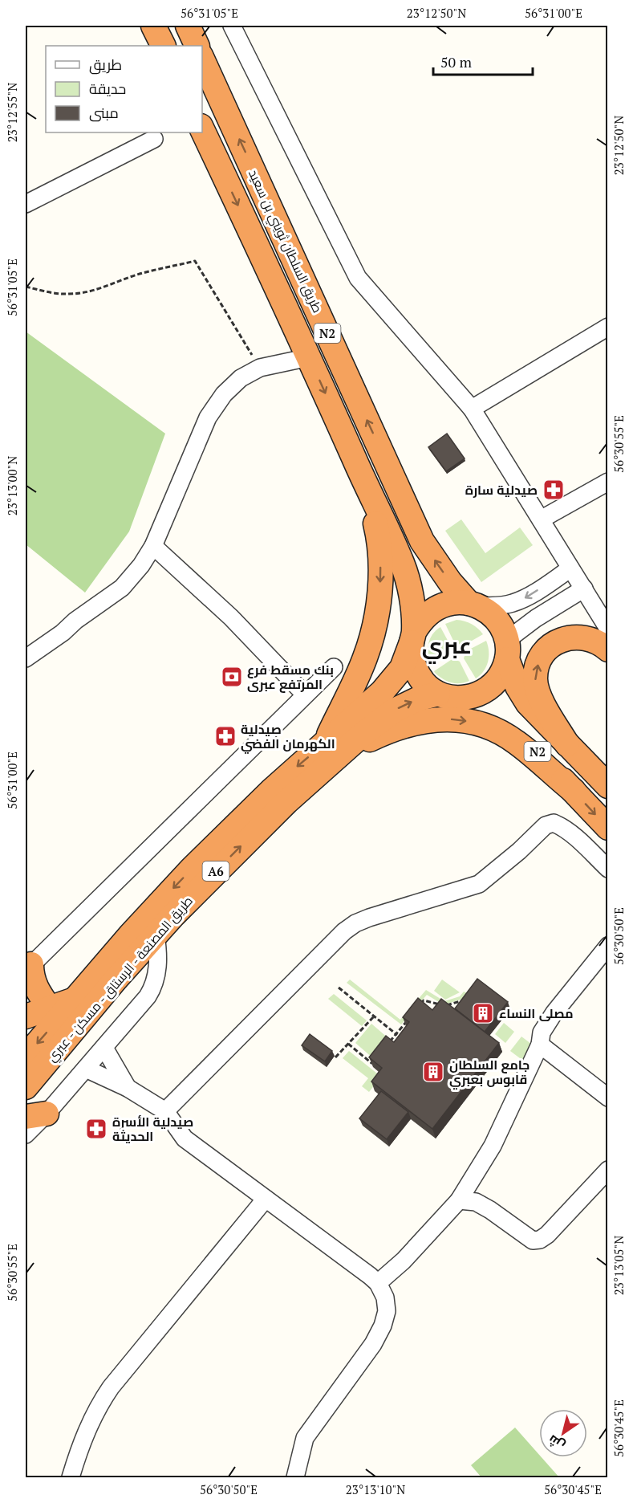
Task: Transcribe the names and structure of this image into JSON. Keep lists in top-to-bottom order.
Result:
{
  "streets": {
    "highway": [
      "طريق السلطان ثويني بن سعيد",
      "N2",
      "A6",
      "طريق المصنعة - الرستاق - مسكن - عبري"
    ]
  },
  "crossings": [
    ["طريق السلطان ثويني بن سعيد", "N2"],
    ["طريق السلطان ثويني بن سعيد", "طريق المصنعة - الرستاق - مسكن - عبري"],
    ["N2", "طريق المصنعة - الرستاق - مسكن - عبري"]
  ],
  "districts": ["عبري"],
  "places": {
    "pharmacy": ["صيدلية سارة", "صيدلية الكهرمان الفضي", "صيدلية الأسرة الحديثة"],
    "bank": ["بنك مسقط فرع المرتفع عبرى"],
    "building": ["مصلى النساء", "جامع السلطان قابوس بعبري"]
  },
  "legend": ["طريق", "حديقة", "مبنى"],
  "scale_bar": "50 m",
  "north": "bottom left",
  "coordinates": [
    "56°31'05\"E",
    "23°12'50\"N",
    "56°31'00\"E",
    "23°12'55\"N",
    "56°30'55\"E",
    "23°13'00\"N",
    "56°30'50\"E",
    "23°13'05\"N",
    "56°30'45\"E",
    "23°13'10\"N"
  ]
}
